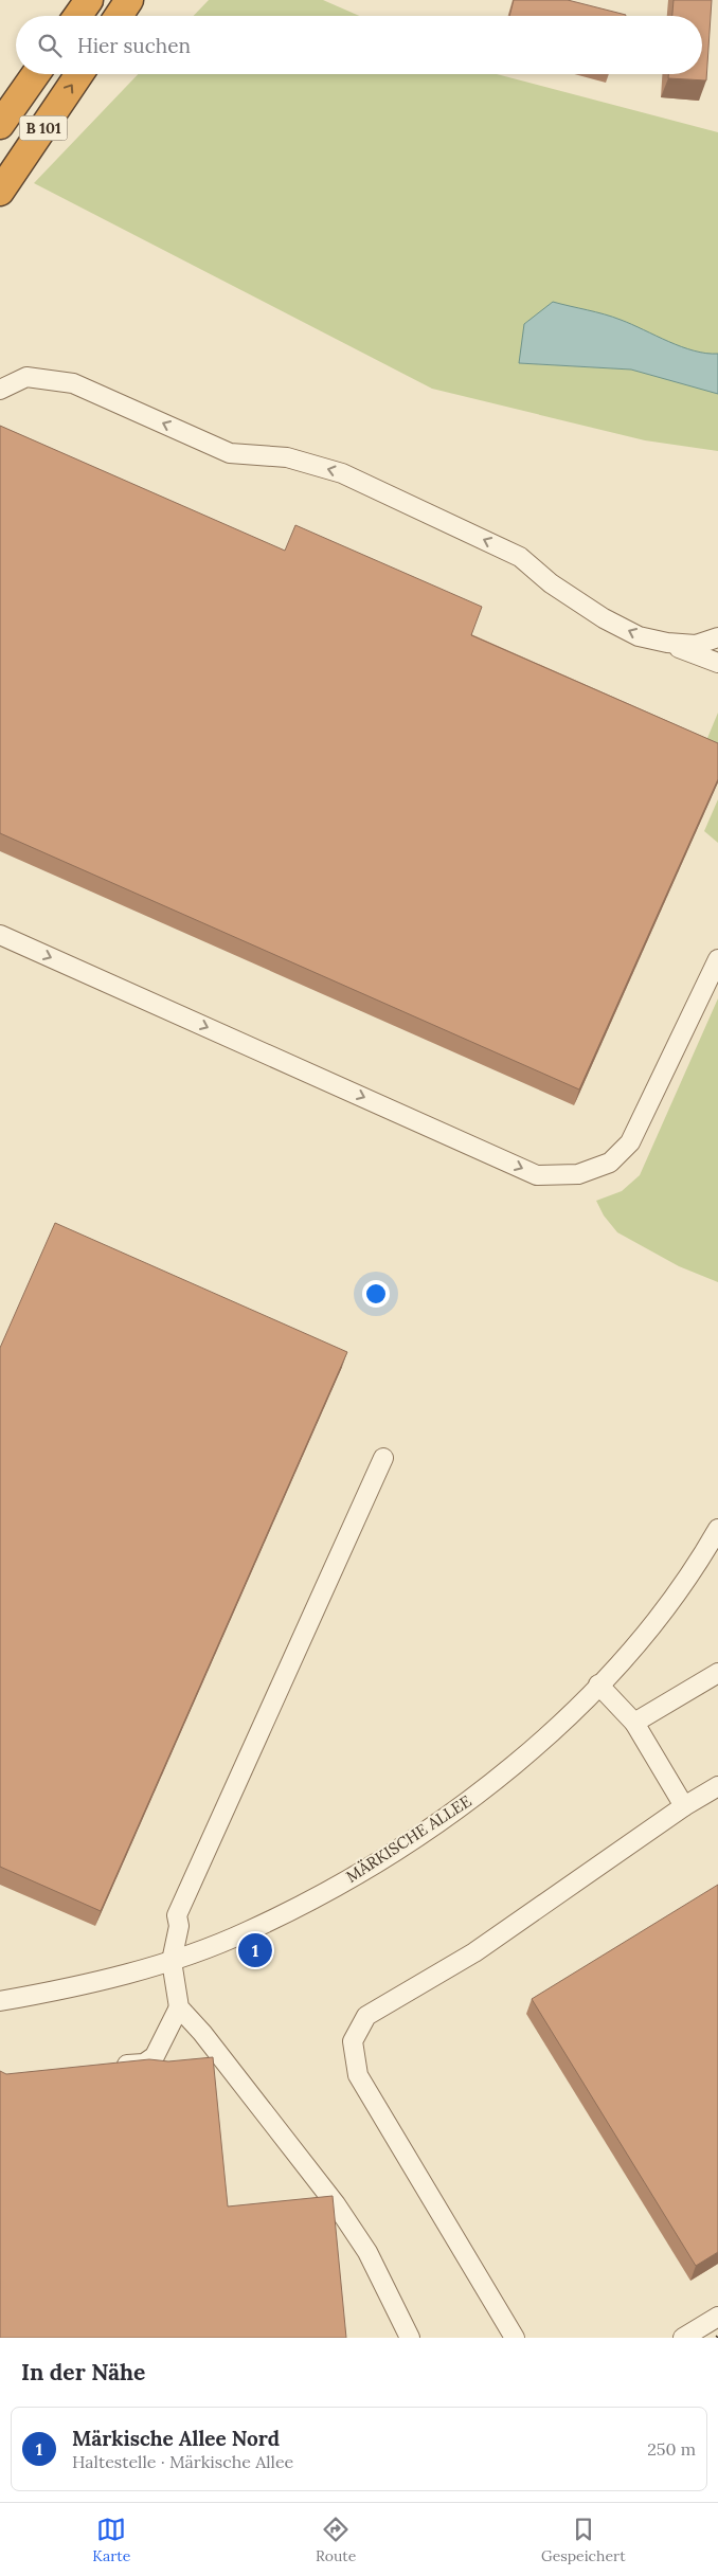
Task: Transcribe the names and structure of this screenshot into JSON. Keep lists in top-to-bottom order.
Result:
{
  "streets": {
    "highway": ["B 101"],
    "street": ["MÄRKISCHE ALLEE"]
  },
  "page": {
    "search": "Hier suchen",
    "pins": "1",
    "heading": "In der Nähe",
    "list": [
      {
        "mark": "1",
        "name": "Märkische Allee Nord",
        "note": "Haltestelle · Märkische Allee",
        "value": "250 m"
      }
    ],
    "nav": ["Karte", "Route", "Gespeichert"]
  }
}
